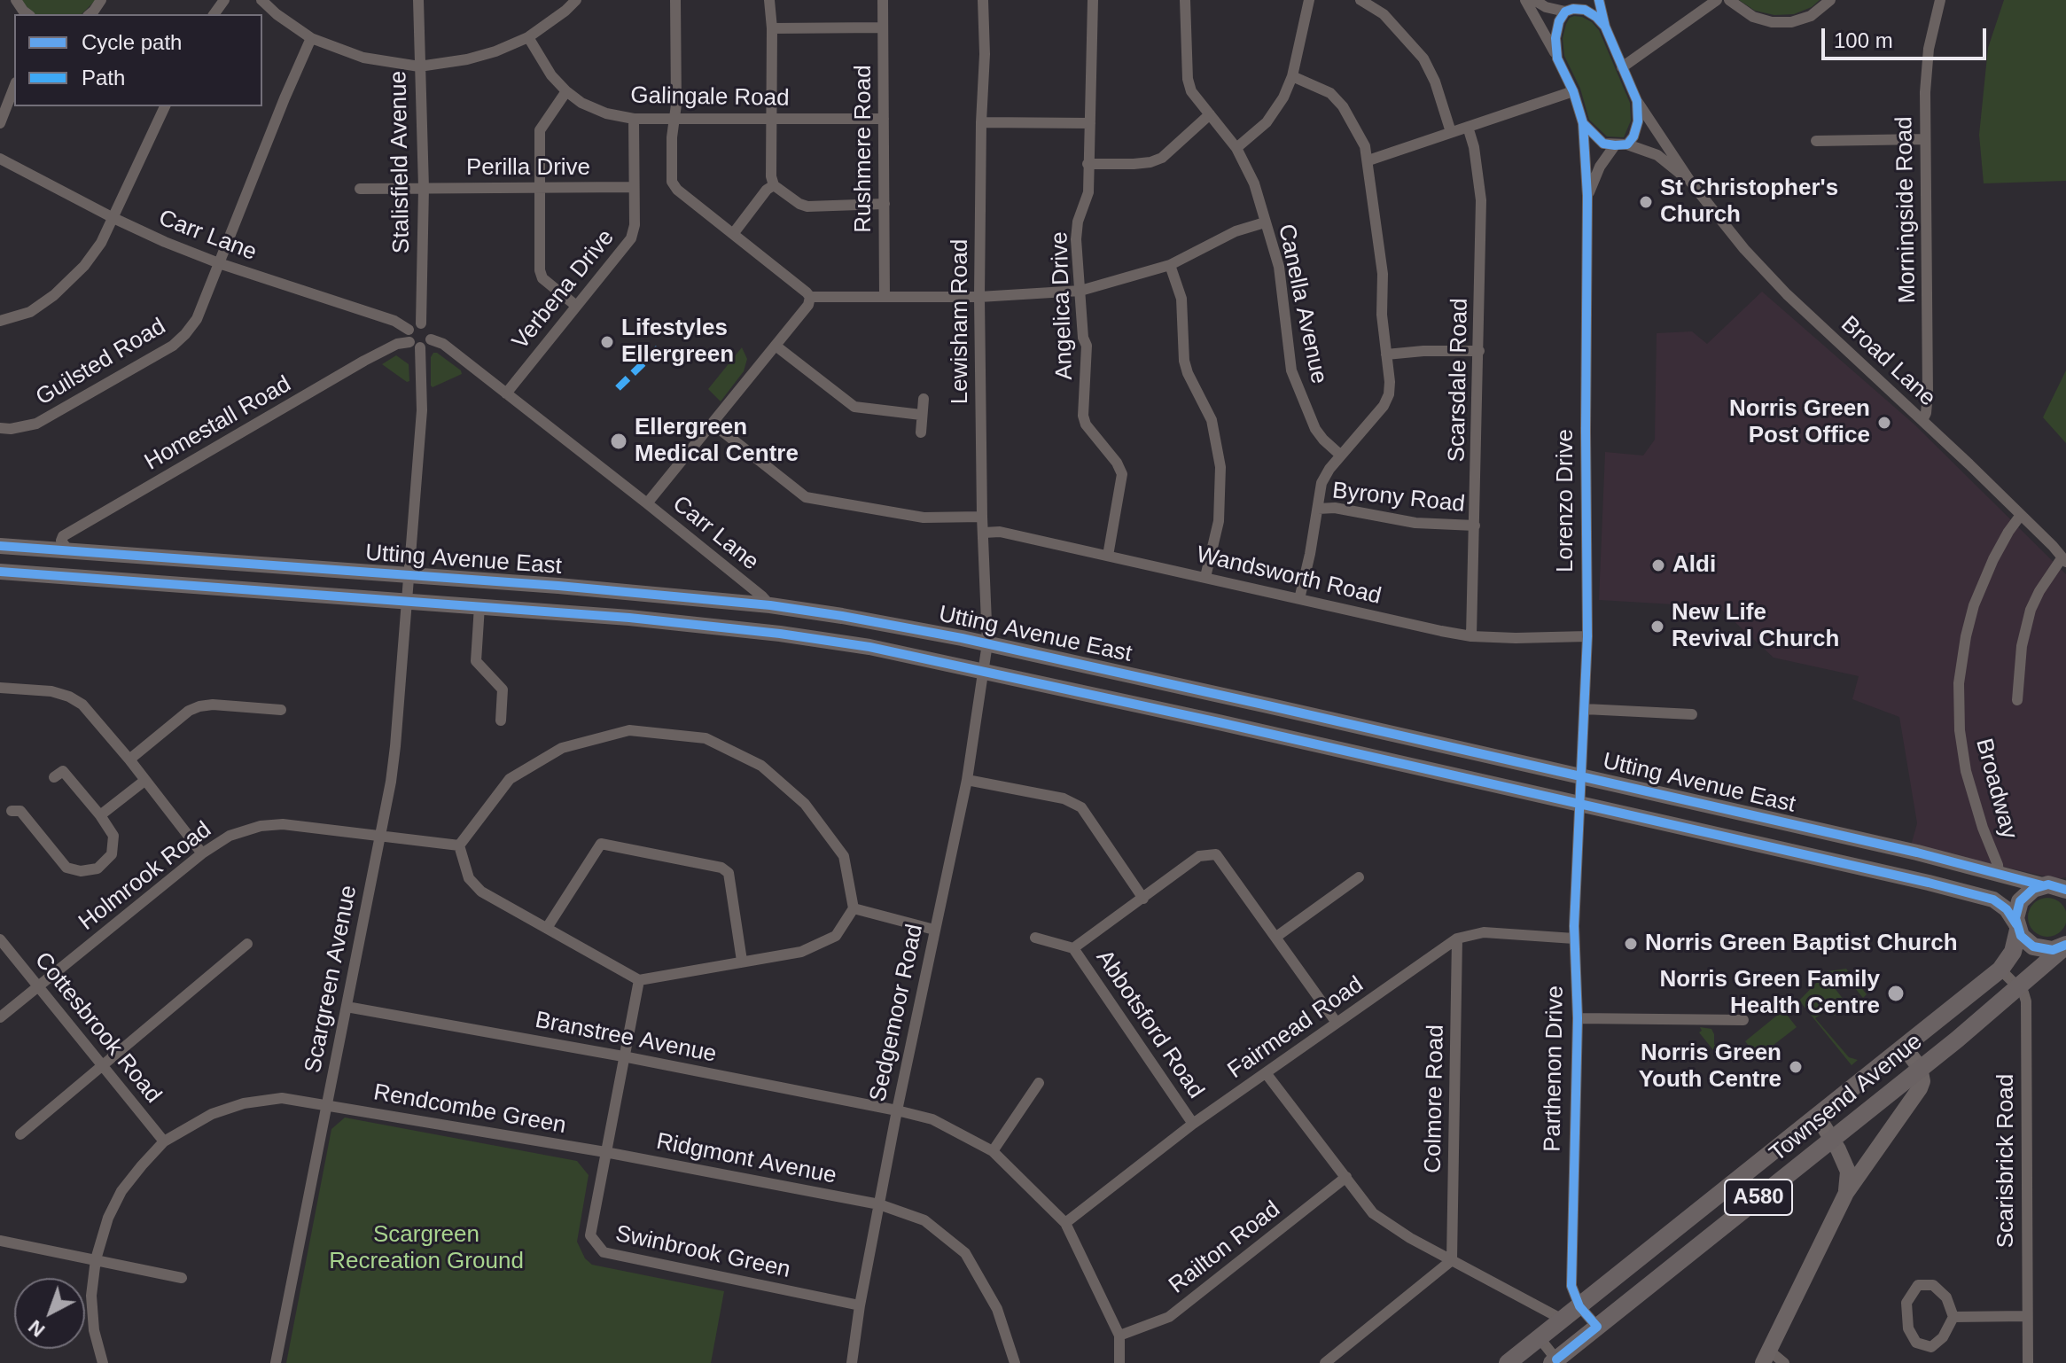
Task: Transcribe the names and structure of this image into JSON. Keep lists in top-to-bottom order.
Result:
{
  "streets": {
    "main road": ["Townsend Avenue", "A580"],
    "street": [
      "Galingale Road",
      "Rushmere Road",
      "Stalisfield Avenue",
      "Perilla Drive",
      "Morningside Road",
      "Carr Lane",
      "Verbena Drive",
      "Canella Avenue",
      "Angelica Drive",
      "Lewisham Road",
      "Broad Lane",
      "Guilsted Road",
      "Scarsdale Road",
      "Homestall Road",
      "Byrony Road",
      "Lorenzo Drive",
      "Utting Avenue East",
      "Wandsworth Road",
      "Broadway",
      "Holmrook Road",
      "Scargreen Avenue",
      "Sedgemoor Road",
      "Abbotsford Road",
      "Cottesbrook Road",
      "Fairmead Road",
      "Branstree Avenue",
      "Parthenon Drive",
      "Colmore Road",
      "Rendcombe Green",
      "Ridgmont Avenue",
      "Scarisbrick Road",
      "Railton Road",
      "Swinbrook Green"
    ]
  },
  "crossings": [
    ["Galingale Road", "Rushmere Road"],
    ["Galingale Road", "Verbena Drive"],
    ["Stalisfield Avenue", "Perilla Drive"],
    ["Stalisfield Avenue", "Carr Lane"],
    ["Stalisfield Avenue", "Homestall Road"],
    ["Perilla Drive", "Verbena Drive"],
    ["Morningside Road", "Broad Lane"],
    ["Carr Lane", "Verbena Drive"],
    ["Carr Lane", "Guilsted Road"],
    ["Carr Lane", "Homestall Road"],
    ["Carr Lane", "Utting Avenue East"],
    ["Angelica Drive", "Wandsworth Road"],
    ["Lewisham Road", "Utting Avenue East"],
    ["Lewisham Road", "Wandsworth Road"],
    ["Lewisham Road", "Sedgemoor Road"],
    ["Broad Lane", "Broadway"],
    ["Scarsdale Road", "Byrony Road"],
    ["Scarsdale Road", "Wandsworth Road"],
    ["Homestall Road", "Utting Avenue East"],
    ["Lorenzo Drive", "Utting Avenue East"],
    ["Lorenzo Drive", "Wandsworth Road"],
    ["Lorenzo Drive", "Parthenon Drive"],
    ["Utting Avenue East", "Broadway"],
    ["Utting Avenue East", "Scargreen Avenue"],
    ["Utting Avenue East", "Sedgemoor Road"],
    ["Utting Avenue East", "Parthenon Drive"],
    ["Utting Avenue East", "Townsend Avenue"],
    ["Utting Avenue East", "A580"],
    ["Holmrook Road", "Scargreen Avenue"],
    ["Holmrook Road", "Cottesbrook Road"],
    ["Scargreen Avenue", "Branstree Avenue"],
    ["Scargreen Avenue", "Rendcombe Green"],
    ["Sedgemoor Road", "Branstree Avenue"],
    ["Sedgemoor Road", "Ridgmont Avenue"],
    ["Sedgemoor Road", "Swinbrook Green"],
    ["Abbotsford Road", "Fairmead Road"],
    ["Cottesbrook Road", "Rendcombe Green"],
    ["Fairmead Road", "Branstree Avenue"],
    ["Fairmead Road", "Parthenon Drive"],
    ["Fairmead Road", "Colmore Road"],
    ["Branstree Avenue", "Railton Road"],
    ["Branstree Avenue", "Swinbrook Green"],
    ["Parthenon Drive", "Townsend Avenue"],
    ["Townsend Avenue", "Scarisbrick Road"],
    ["Townsend Avenue", "A580"],
    ["Rendcombe Green", "Ridgmont Avenue"],
    ["Rendcombe Green", "Swinbrook Green"],
    ["Ridgmont Avenue", "Swinbrook Green"]
  ],
  "parks": ["Scargreen Recreation Ground"],
  "places": [
    "St Christopher's Church",
    "Lifestyles Ellergreen",
    "Norris Green Post Office",
    "Ellergreen Medical Centre",
    "Aldi",
    "New Life Revival Church",
    "Norris Green Baptist Church",
    "Norris Green Family Health Centre",
    "Norris Green Youth Centre"
  ],
  "legend": ["Cycle path", "Path"],
  "scale_bar": "100 m",
  "north": "bottom left"
}
